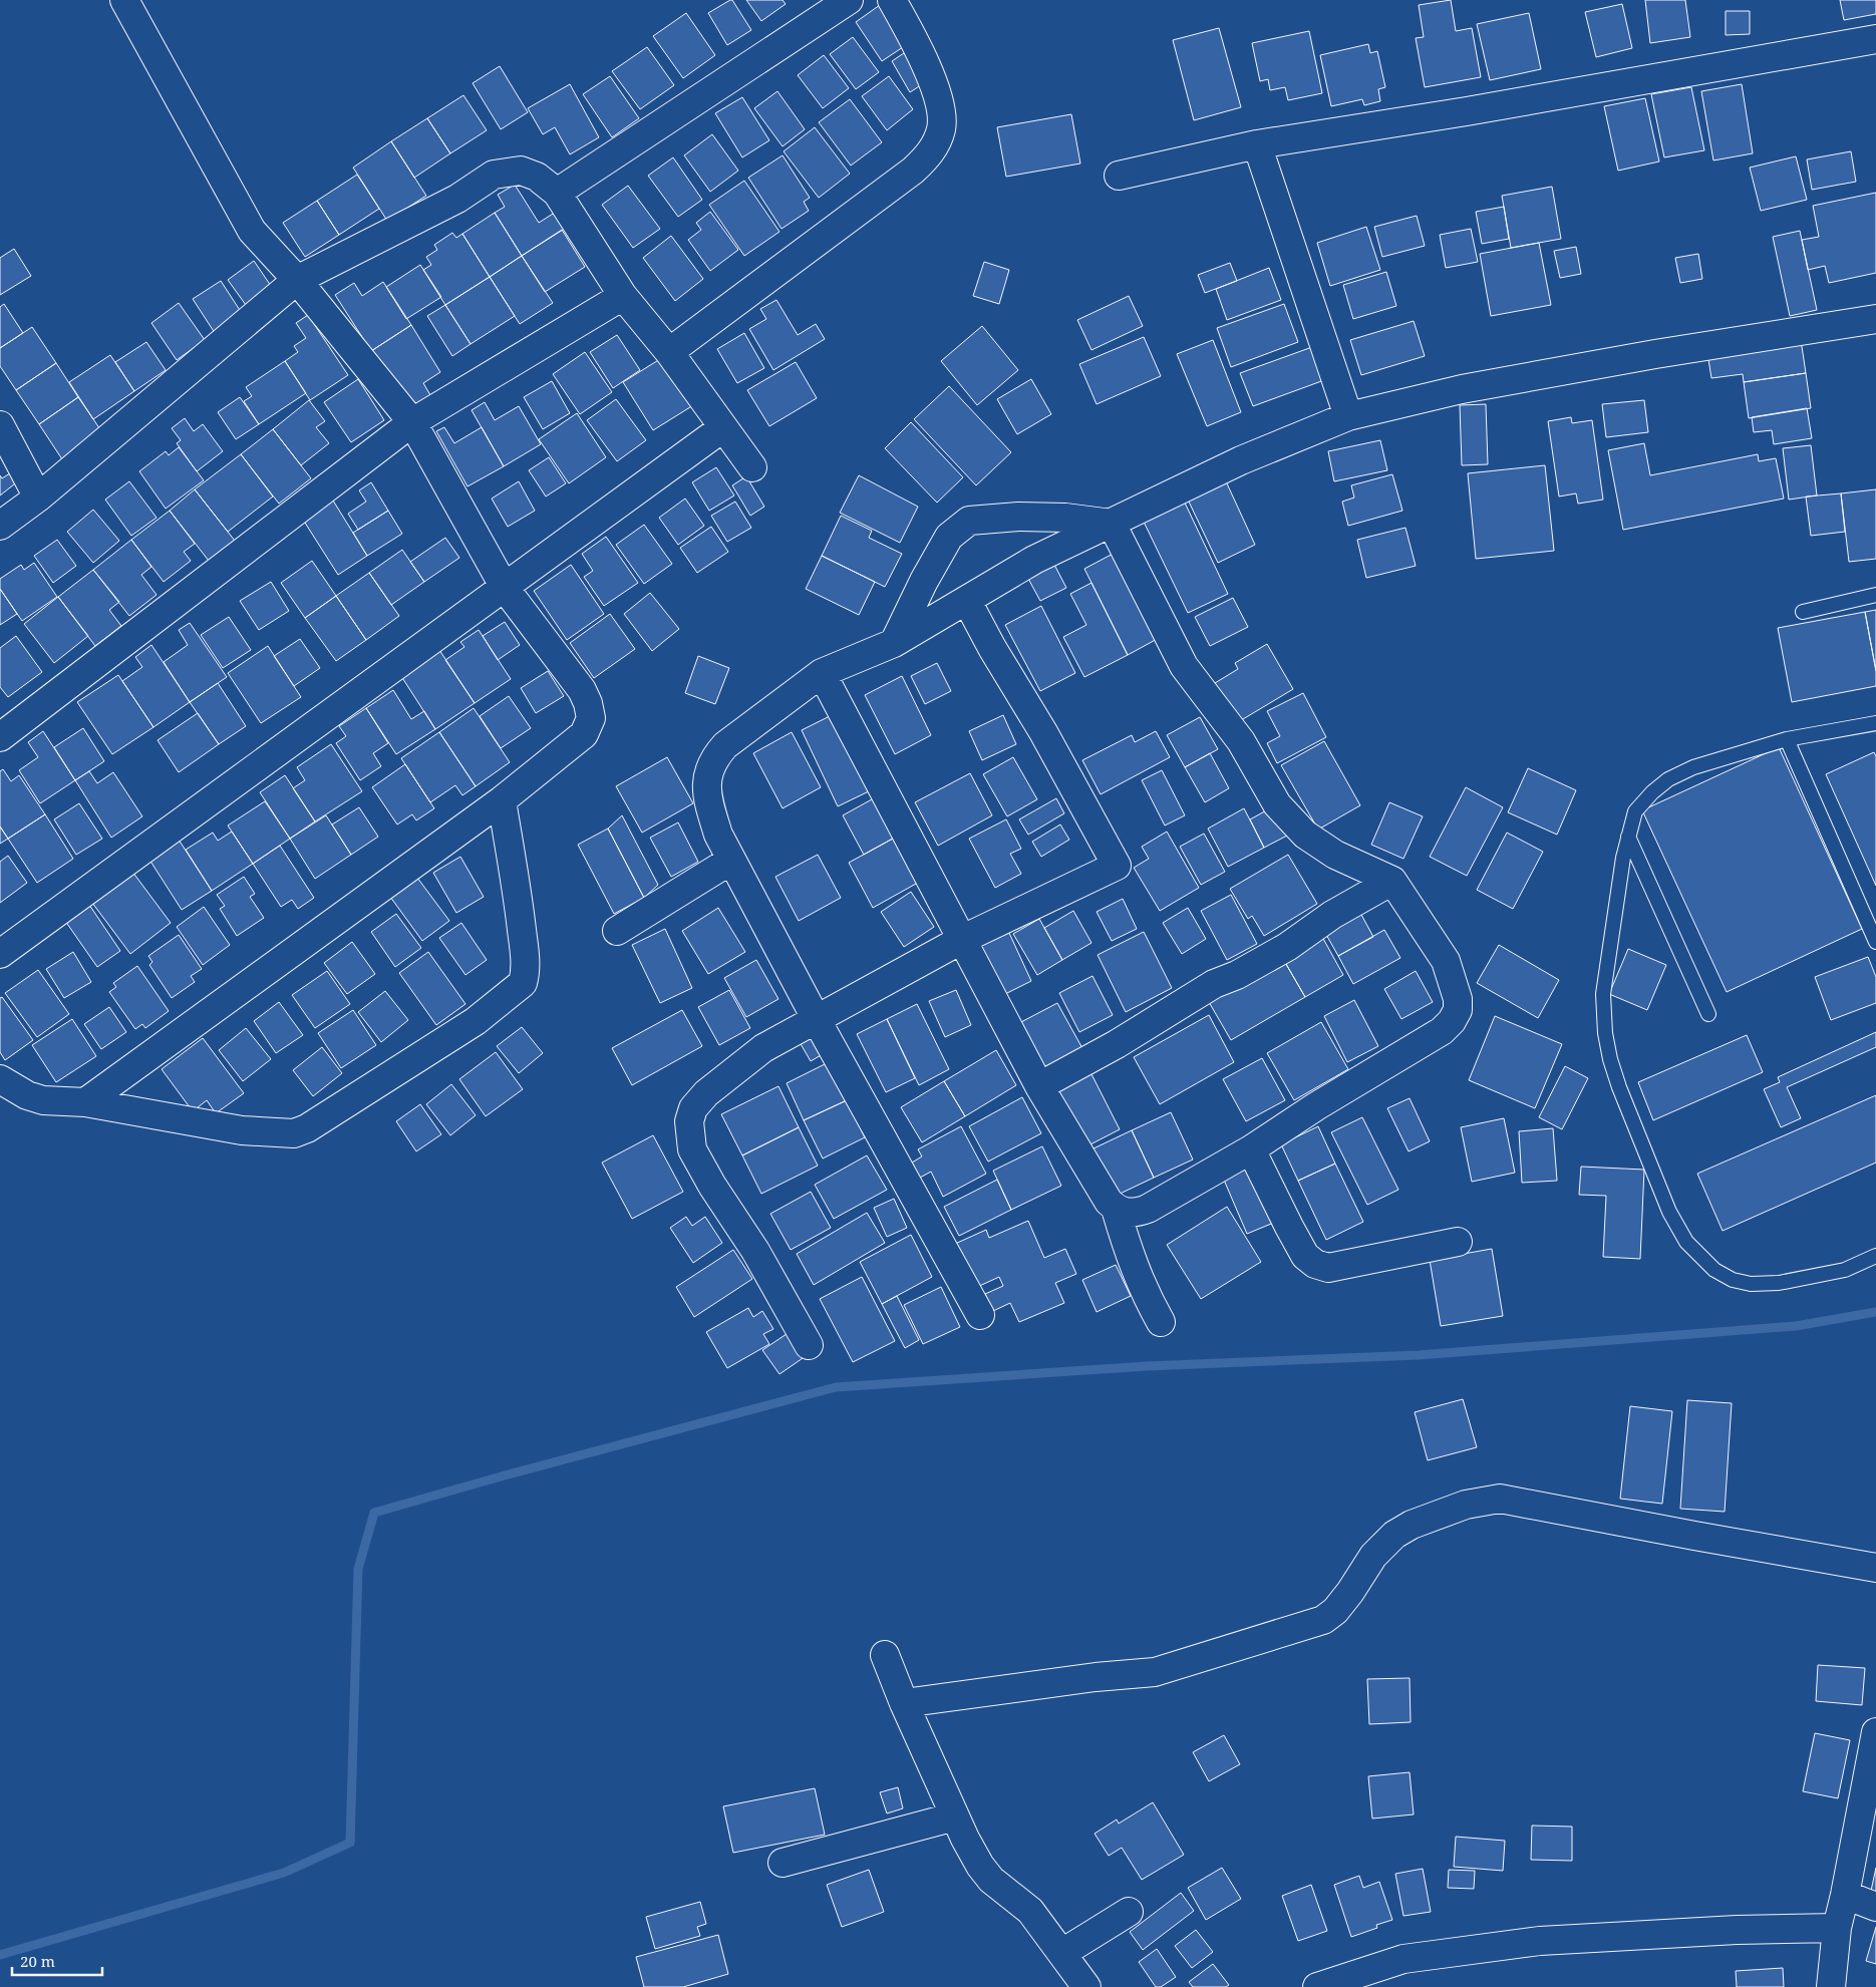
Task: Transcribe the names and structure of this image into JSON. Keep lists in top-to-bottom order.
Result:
{
  "scale_bar": "20 m"
}
